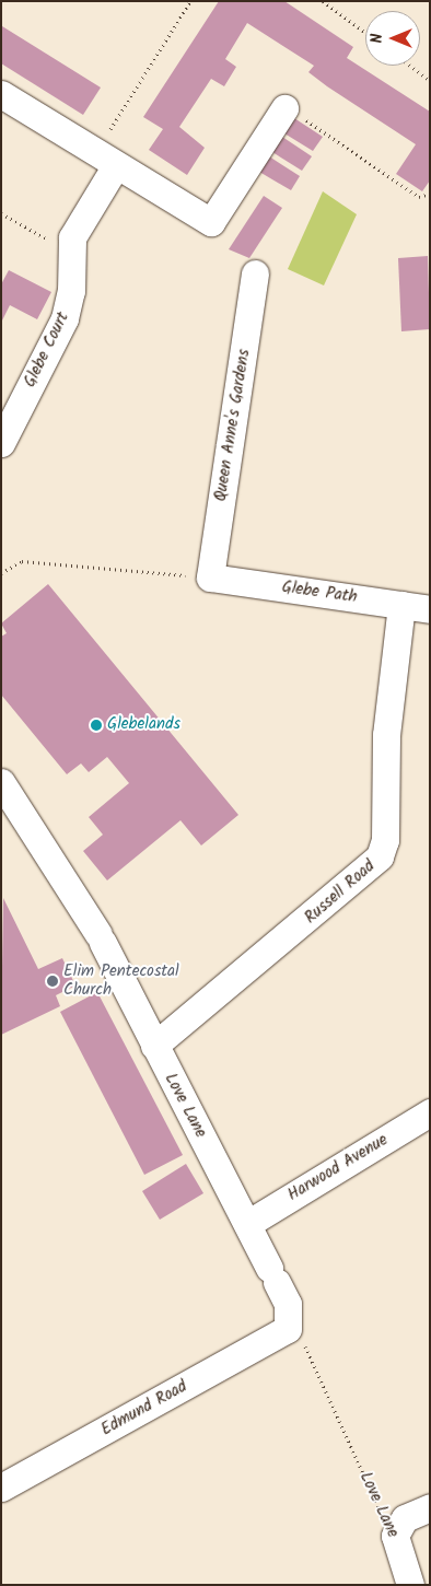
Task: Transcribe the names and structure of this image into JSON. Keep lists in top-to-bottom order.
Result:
{
  "streets": {
    "street": [
      "Glebe Court",
      "Queen Anne's Gardens",
      "Glebe Path",
      "Russell Road",
      "Love Lane",
      "Harwood Avenue",
      "Edmund Road"
    ]
  },
  "crossings": [
    ["Queen Anne's Gardens", "Glebe Path"],
    ["Glebe Path", "Russell Road"],
    ["Russell Road", "Love Lane"],
    ["Love Lane", "Harwood Avenue"],
    ["Love Lane", "Edmund Road"]
  ],
  "places": ["Glebelands", "Elim Pentecostal Church"],
  "north": "left"
}
